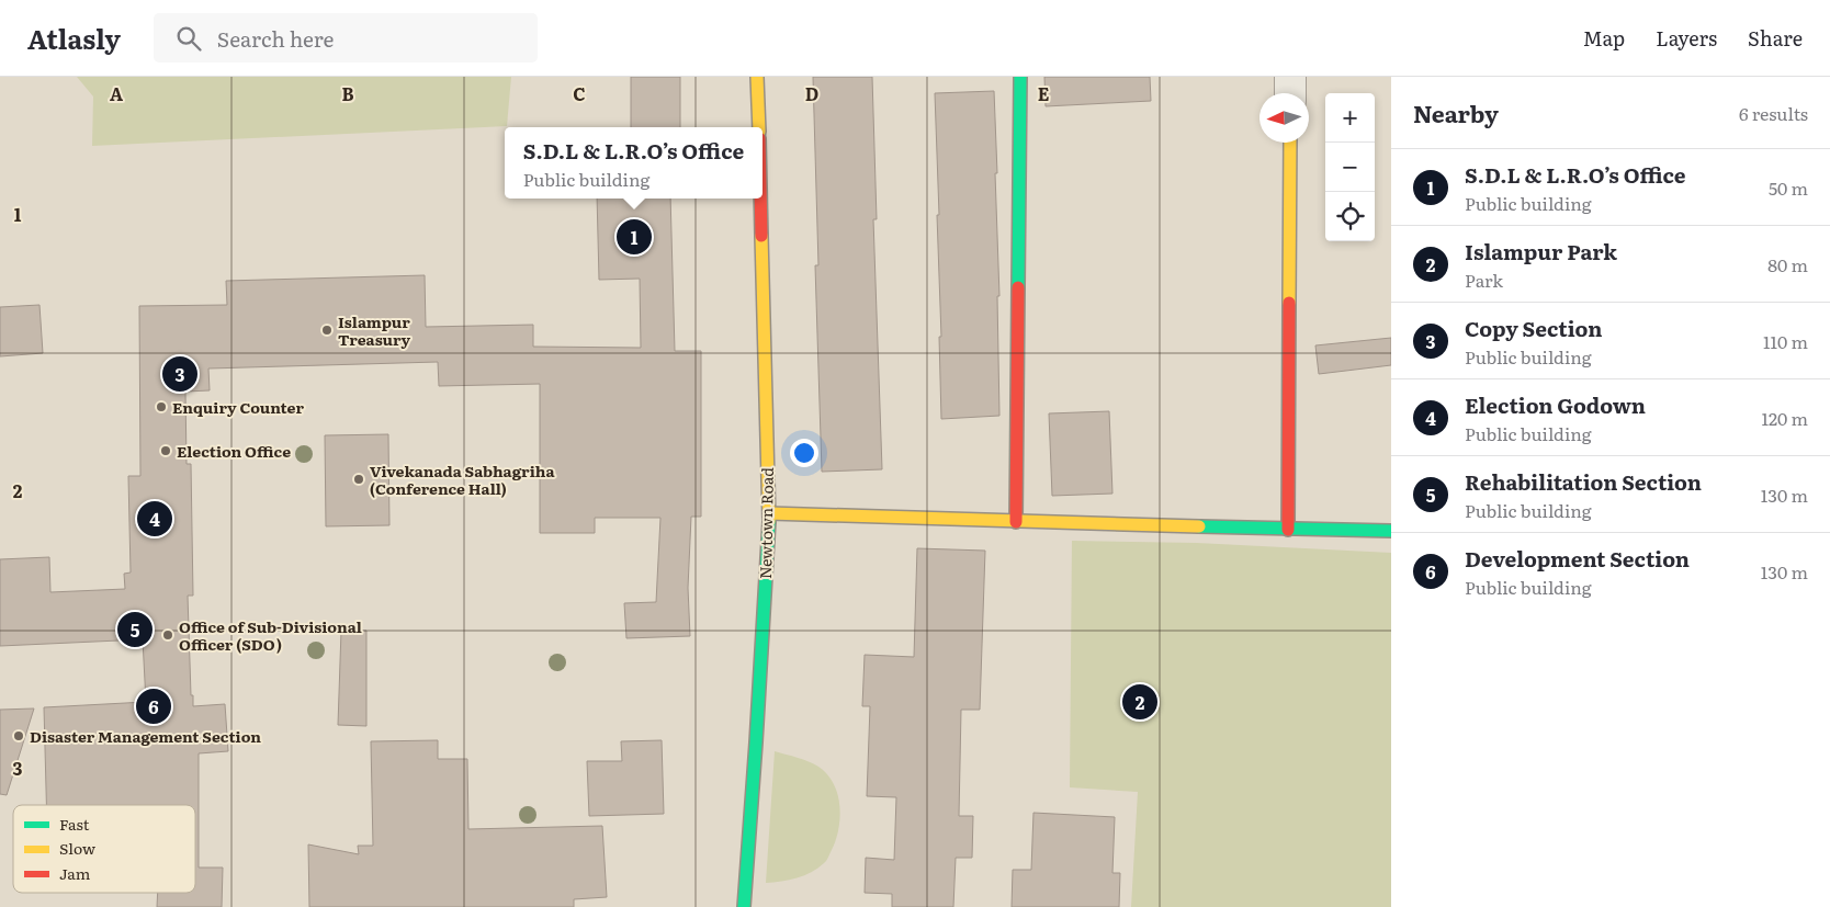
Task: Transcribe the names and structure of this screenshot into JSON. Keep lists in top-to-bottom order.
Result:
{
  "streets": {
    "street": ["Newtown Road"]
  },
  "places": [
    "Islampur Treasury",
    "Enquiry Counter",
    "Election Office",
    "Vivekanada Sabhagriha (Conference Hall)",
    "Office of Sub-Divisional Officer (SDO)",
    "Disaster Management Section"
  ],
  "legend": ["Fast", "Slow", "Jam"],
  "north": "left",
  "page": {
    "header": "Atlasly",
    "search": "Search here",
    "nav": ["Map", "Layers", "Share"],
    "heading": ["Nearby", "6 results"],
    "map_buttons": ["+", "−"],
    "popup": ["S.D.L & L.R.O’s Office", "Public building"],
    "list": [
      {
        "mark": "1",
        "name": "S.D.L & L.R.O’s Office",
        "note": "Public building",
        "value": "50 m"
      },
      {
        "mark": "2",
        "name": "Islampur Park",
        "note": "Park",
        "value": "80 m"
      },
      {
        "mark": "3",
        "name": "Copy Section",
        "note": "Public building",
        "value": "110 m"
      },
      {
        "mark": "4",
        "name": "Election Godown",
        "note": "Public building",
        "value": "120 m"
      },
      {
        "mark": "5",
        "name": "Rehabilitation Section",
        "note": "Public building",
        "value": "130 m"
      },
      {
        "mark": "6",
        "name": "Development Section",
        "note": "Public building",
        "value": "130 m"
      }
    ],
    "pins": [
      "1",
      "3",
      "4",
      "5",
      "2",
      "6"
    ]
  },
  "grid": {
    "columns": [
      "A",
      "B",
      "C",
      "D",
      "E"
    ],
    "rows": ["1", "2", "3"]
  }
}
